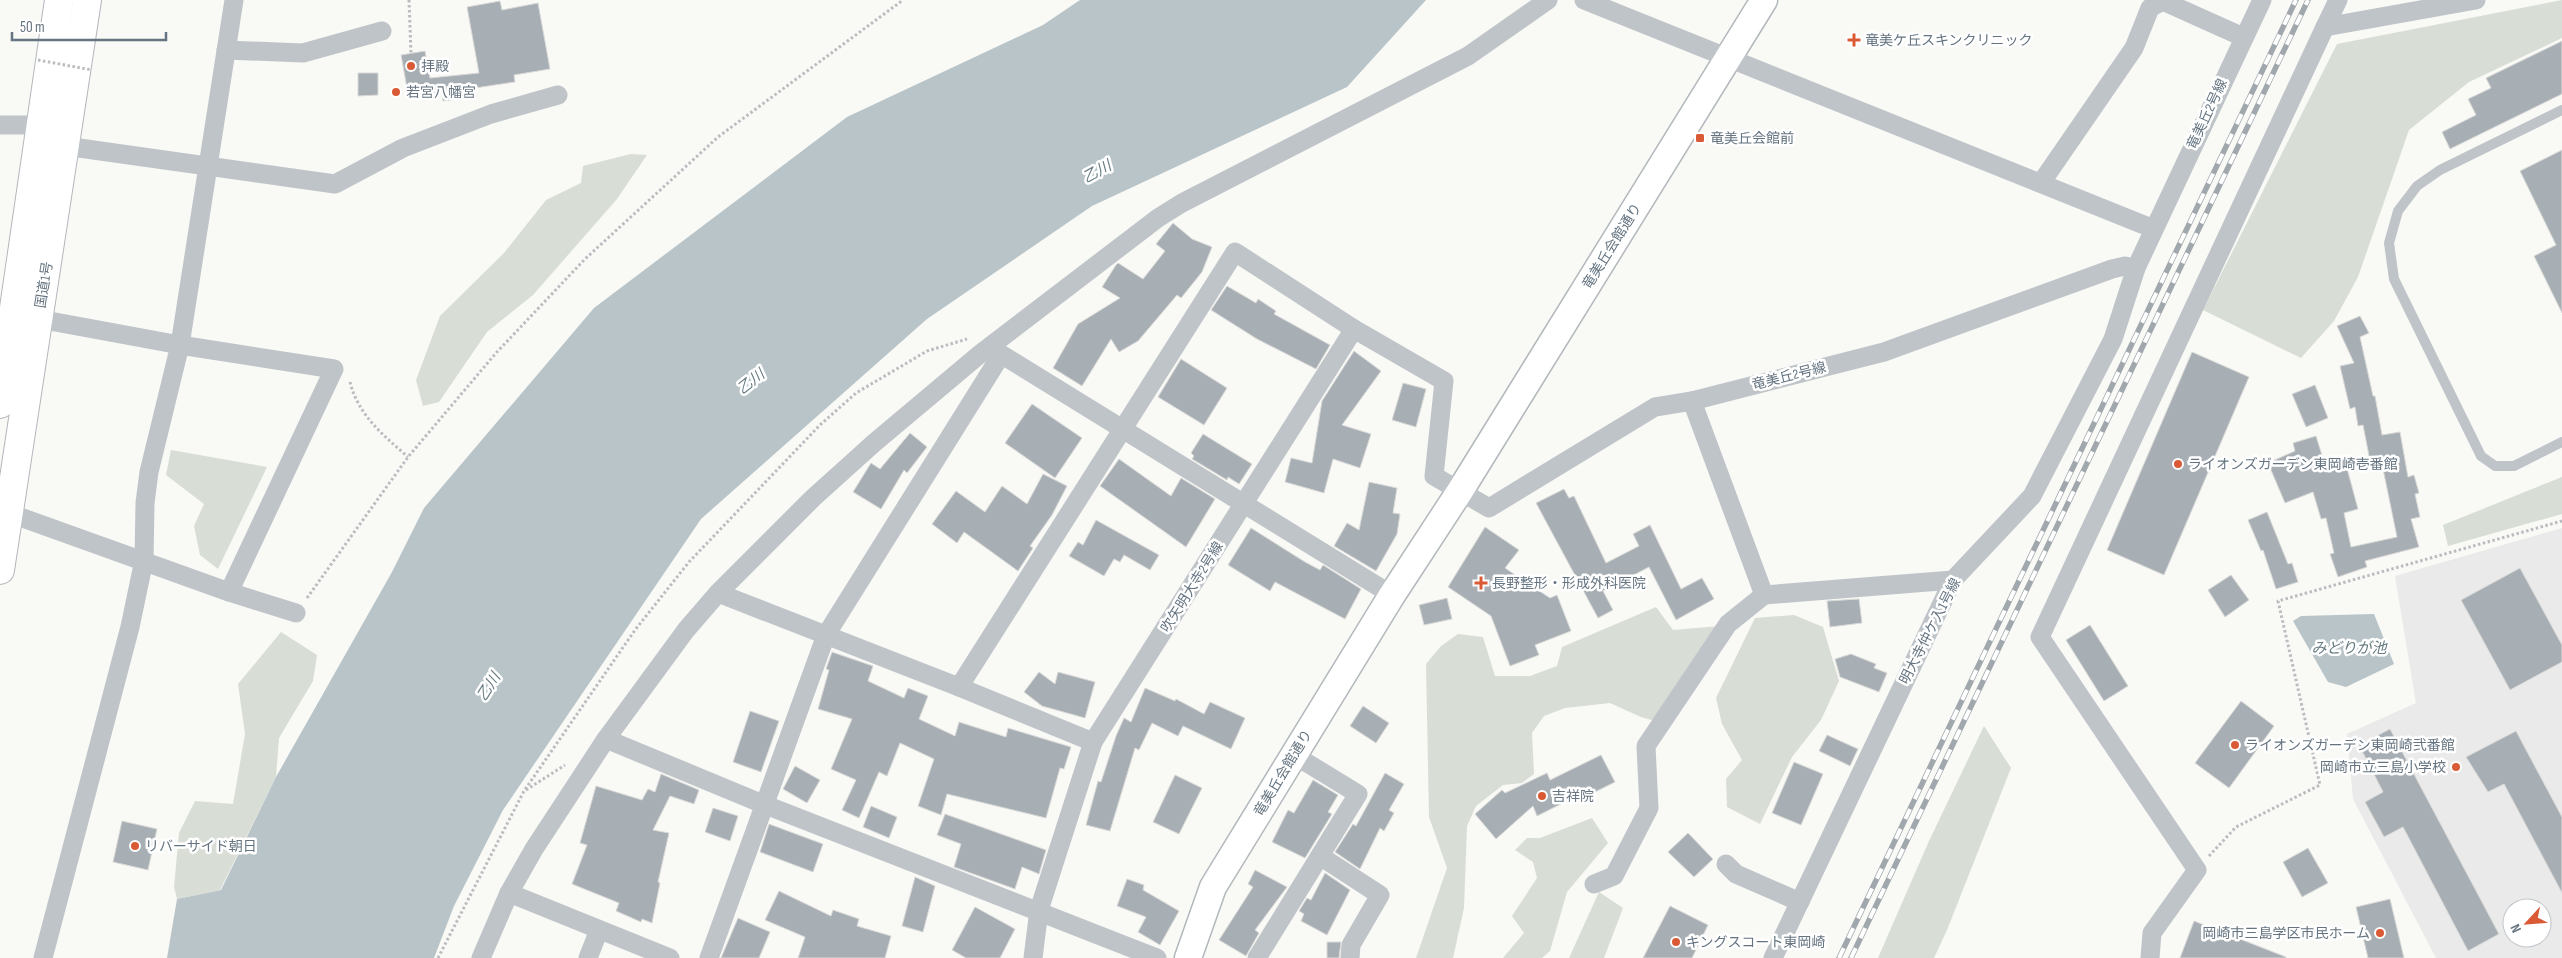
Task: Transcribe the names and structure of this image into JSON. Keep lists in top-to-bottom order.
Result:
{
  "streets": {
    "highway": ["国道1号"],
    "street": [
      "竜美丘2号線",
      "竜美丘会館通り",
      "吹矢明大寺2号線",
      "明大寺仲ケ入1号線"
    ]
  },
  "crossings": [
    ["竜美丘2号線", "竜美丘会館通り"],
    ["竜美丘2号線", "明大寺仲ケ入1号線"]
  ],
  "water": ["乙川", "みどりが池"],
  "places": {
    "health": ["竜美ケ丘スキンクリニック", "長野整形・形成外科医院"],
    "other": [
      "拝殿",
      "若宮八幡宮",
      "ライオンズガーデン東岡崎壱番館",
      "ライオンズガーデン東岡崎弐番館",
      "岡崎市立三島小学校",
      "吉祥院",
      "リバーサイド朝日",
      "岡崎市三島学区市民ホーム",
      "キングスコート東岡崎"
    ],
    "transit": ["竜美丘会館前"]
  },
  "scale_bar": "50 m",
  "north": "bottom left"
}
